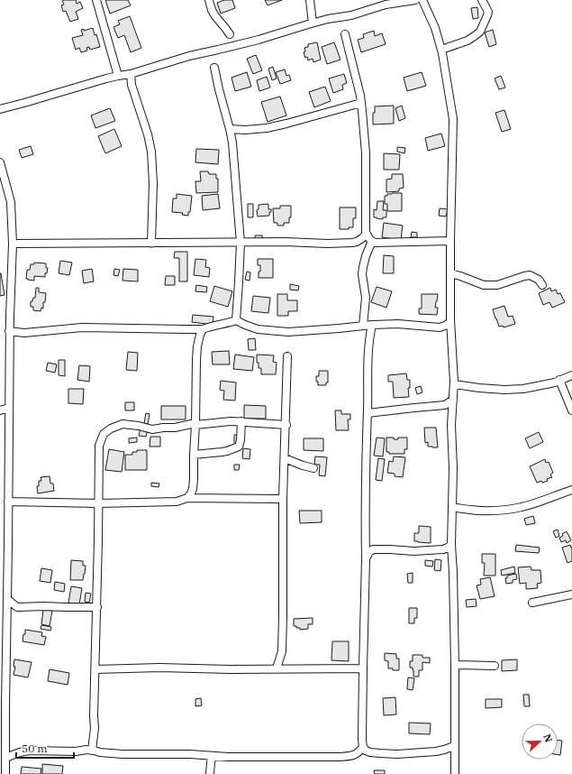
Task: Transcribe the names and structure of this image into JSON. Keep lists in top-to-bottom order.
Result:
{
  "scale_bar": "50 m",
  "north": "right"
}
